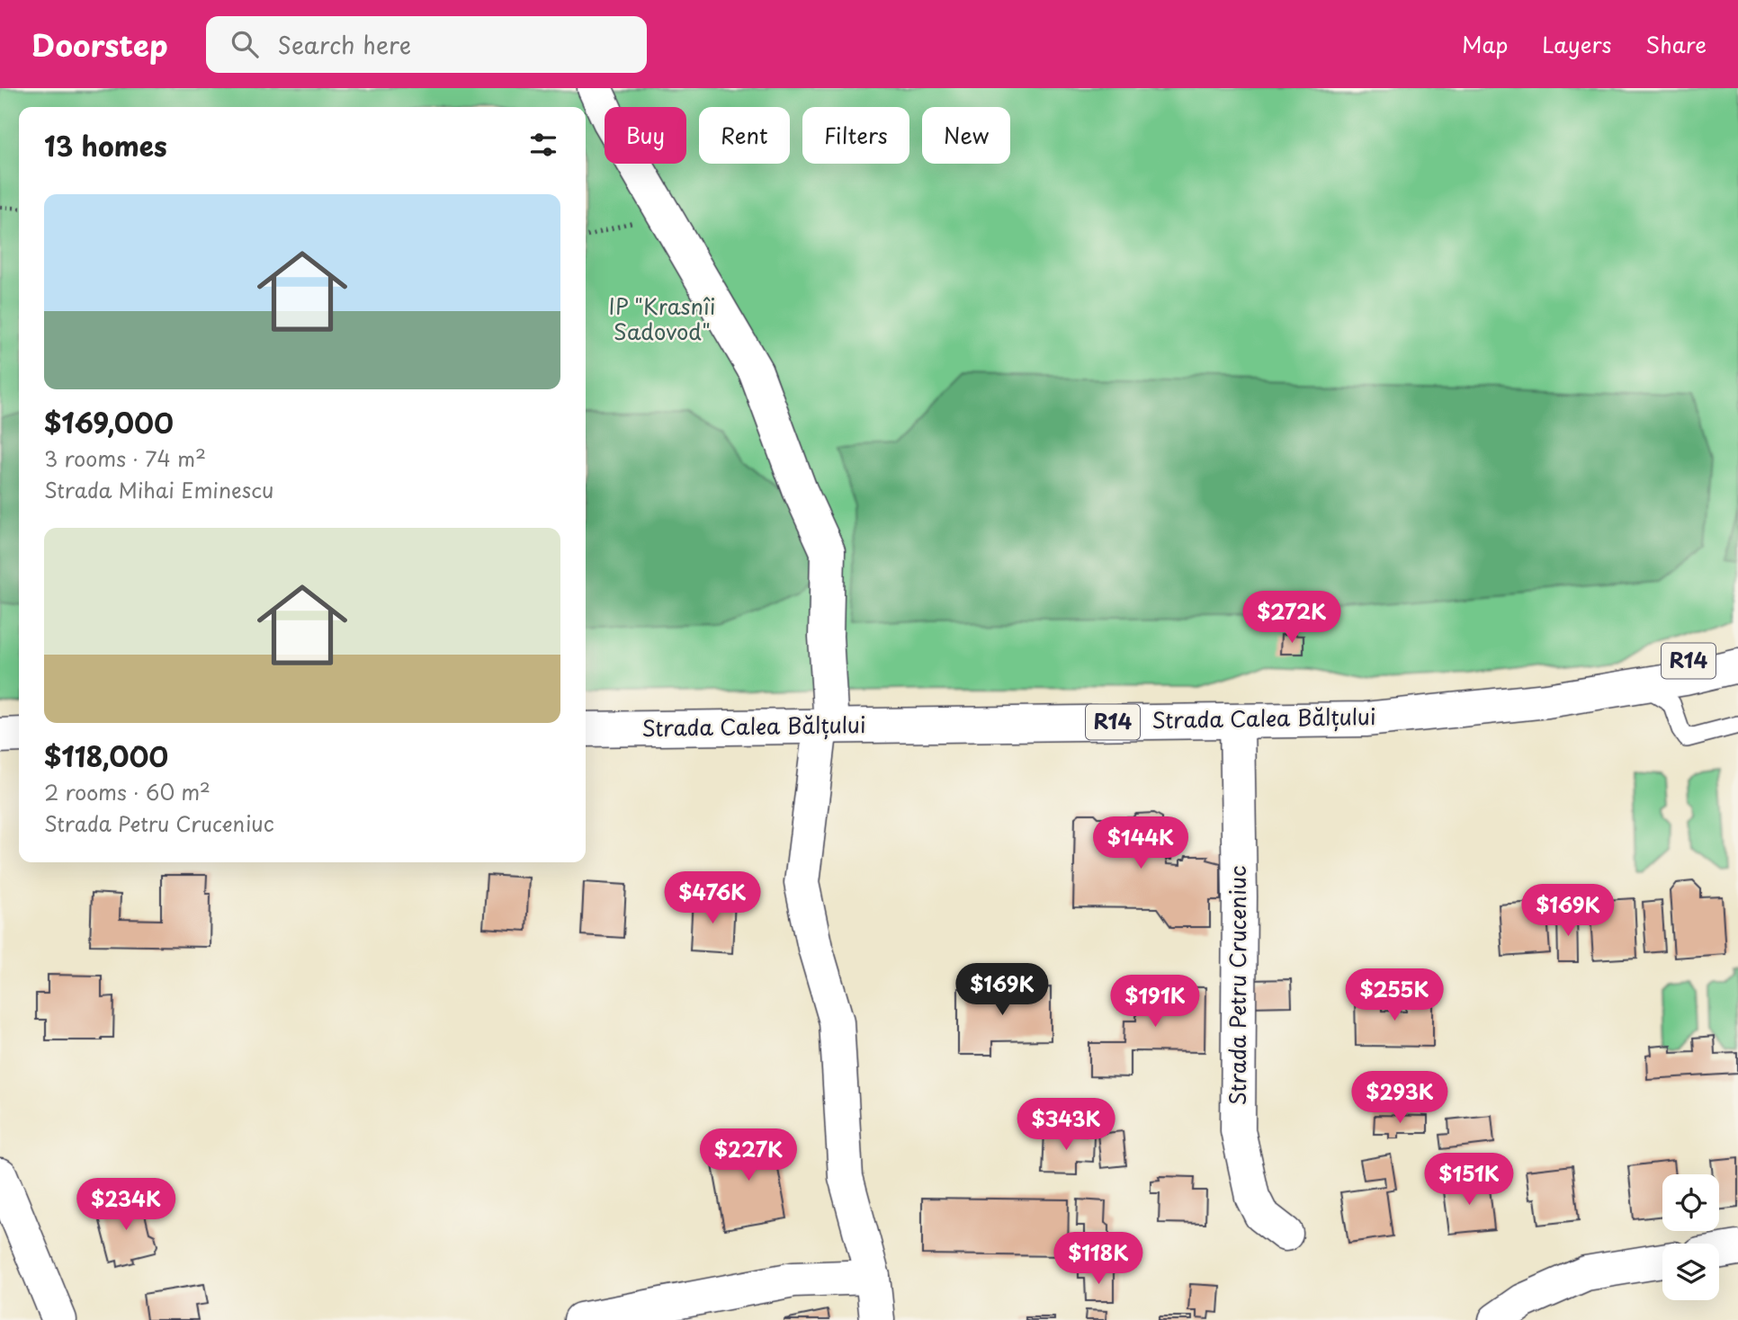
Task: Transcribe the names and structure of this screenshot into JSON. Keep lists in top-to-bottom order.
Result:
{
  "streets": {
    "street": ["R14", "Strada Calea Bălțului", "Strada Petru Cruceniuc"]
  },
  "crossings": [
    ["R14", "Strada Calea Bălțului"],
    ["Strada Calea Bălțului", "Strada Petru Cruceniuc"]
  ],
  "parks": ["IP \"Krasnîi Sadovod\""],
  "page": {
    "header": "Doorstep",
    "search": "Search here",
    "nav": ["Map", "Layers", "Share"],
    "chip": [
      "Buy",
      "Rent",
      "Filters",
      "New"
    ],
    "heading": "13 homes",
    "list": [
      {
        "name": "$169,000",
        "note": "3 rooms · 74 m² · Strada Mihai Eminescu"
      },
      {
        "name": "$118,000",
        "note": "2 rooms · 60 m² · Strada Petru Cruceniuc"
      }
    ],
    "price": [
      "$272K",
      "$144K",
      "$476K",
      "$169K",
      "$169K",
      "$255K",
      "$191K",
      "$293K",
      "$343K",
      "$227K",
      "$151K",
      "$234K",
      "$118K"
    ]
  }
}
